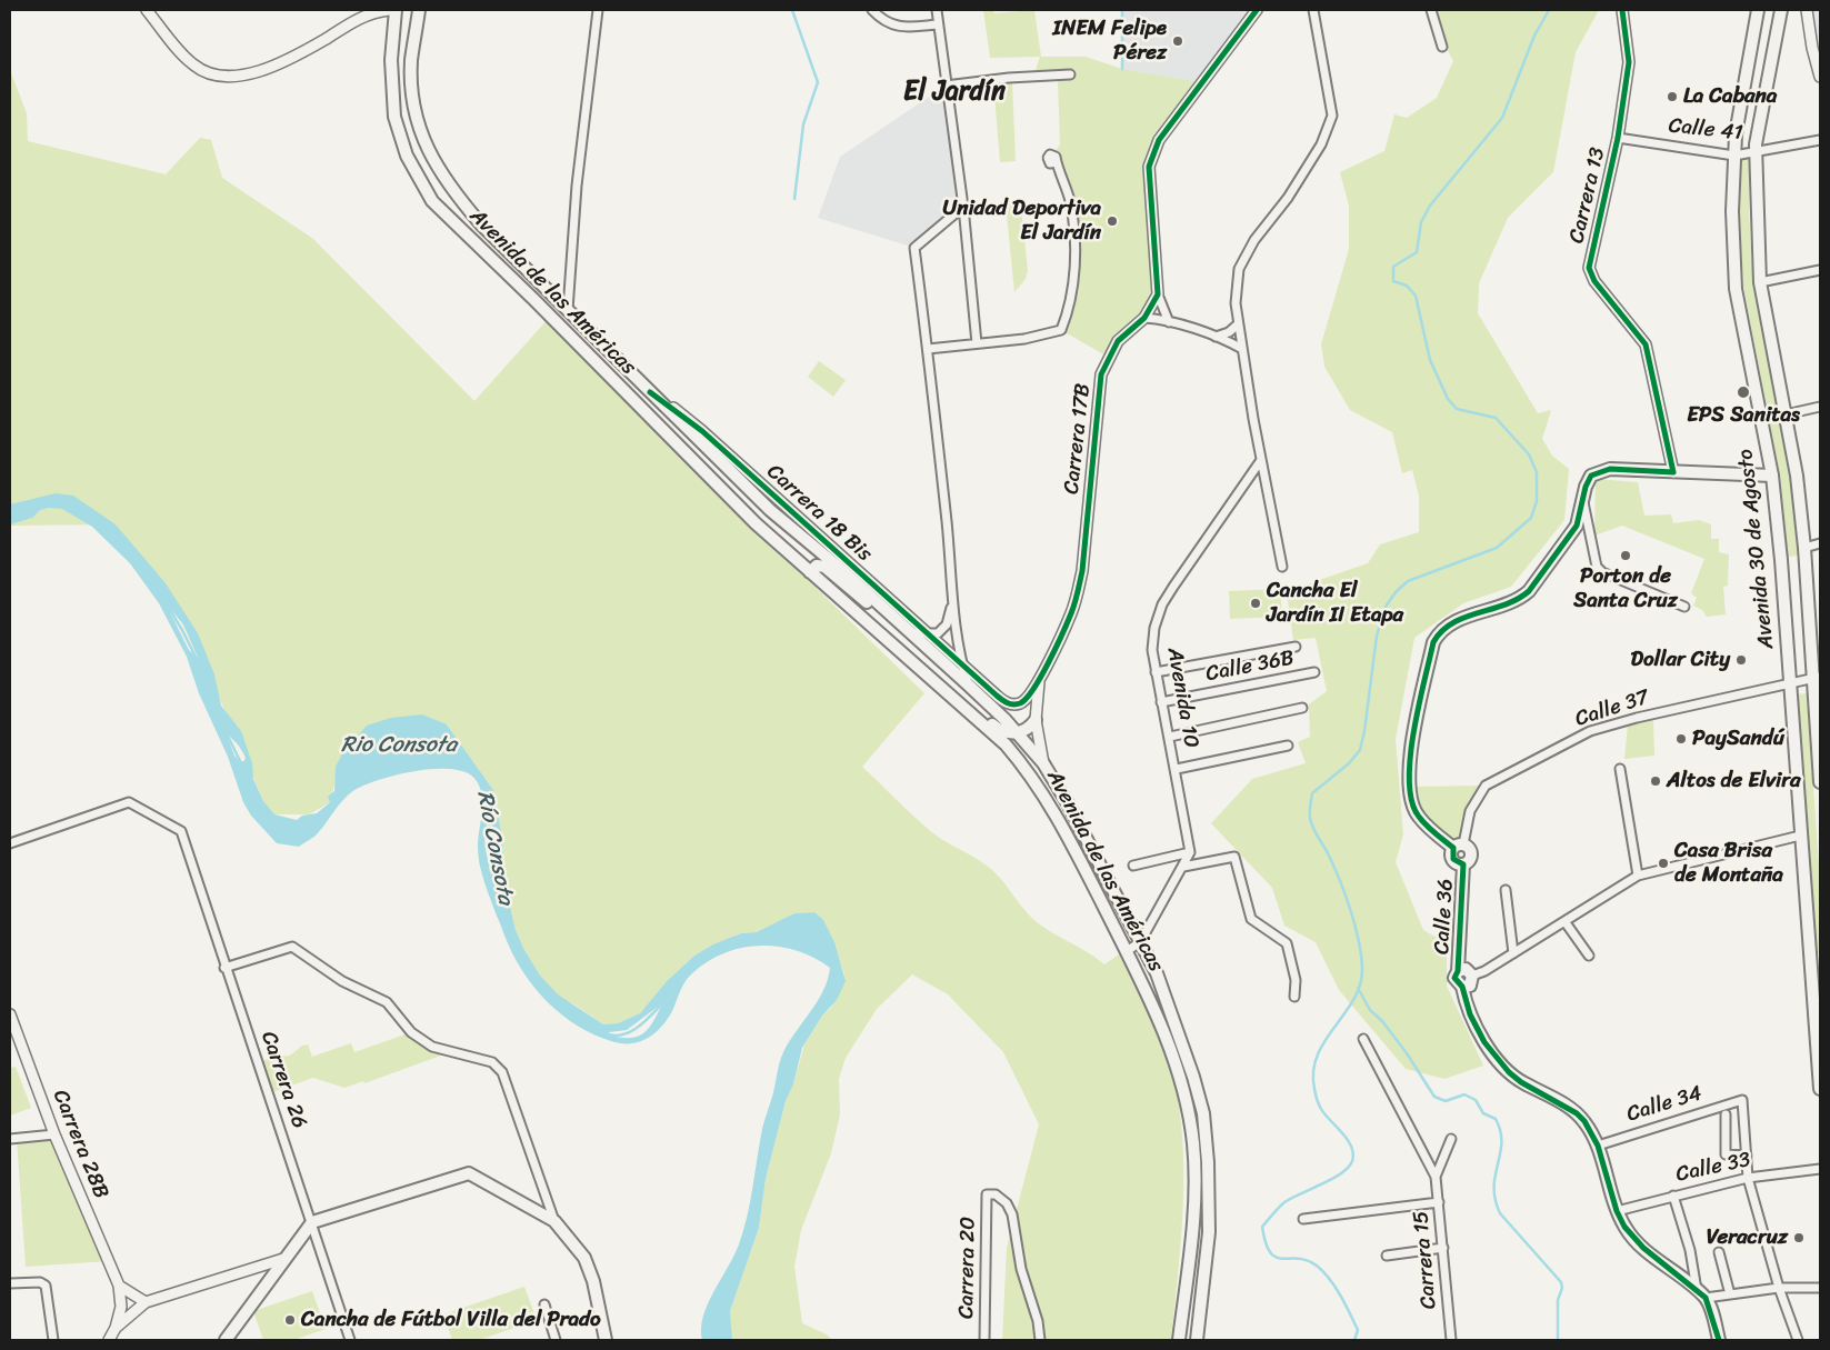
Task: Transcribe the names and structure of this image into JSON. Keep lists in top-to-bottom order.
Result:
{
  "streets": {
    "main road": ["Avenida de las Américas", "Avenida 30 de Agosto", "Calle 36"],
    "street": [
      "Calle 41",
      "Carrera 13",
      "Carrera 17B",
      "Carrera 18 Bis",
      "Calle 36B",
      "Avenida 10",
      "Calle 37",
      "Carrera 26",
      "Calle 34",
      "Carrera 28B",
      "Calle 33",
      "Carrera 15",
      "Carrera 20"
    ]
  },
  "crossings": [
    ["Calle 41", "Carrera 13"],
    ["Calle 41", "Avenida 30 de Agosto"],
    ["Avenida de las Américas", "Carrera 17B"],
    ["Avenida de las Américas", "Carrera 18 Bis"],
    ["Carrera 17B", "Carrera 18 Bis"],
    ["Avenida 30 de Agosto", "Calle 37"],
    ["Avenida 30 de Agosto", "Calle 36"],
    ["Calle 36B", "Avenida 10"],
    ["Calle 37", "Calle 36"]
  ],
  "districts": ["El Jardín"],
  "water": ["Rio Consota", "Río Consota"],
  "places": [
    "INEM Felipe Pérez",
    "La Cabana",
    "Unidad Deportiva El Jardín",
    "EPS Sanitas",
    "Porton de Santa Cruz",
    "Cancha El Jardín II Etapa",
    "Dollar City",
    "PaySandú",
    "Altos de Elvira",
    "Casa Brisa de Montaña",
    "Veracruz",
    "Cancha de Fútbol Villa del Prado"
  ]
}
